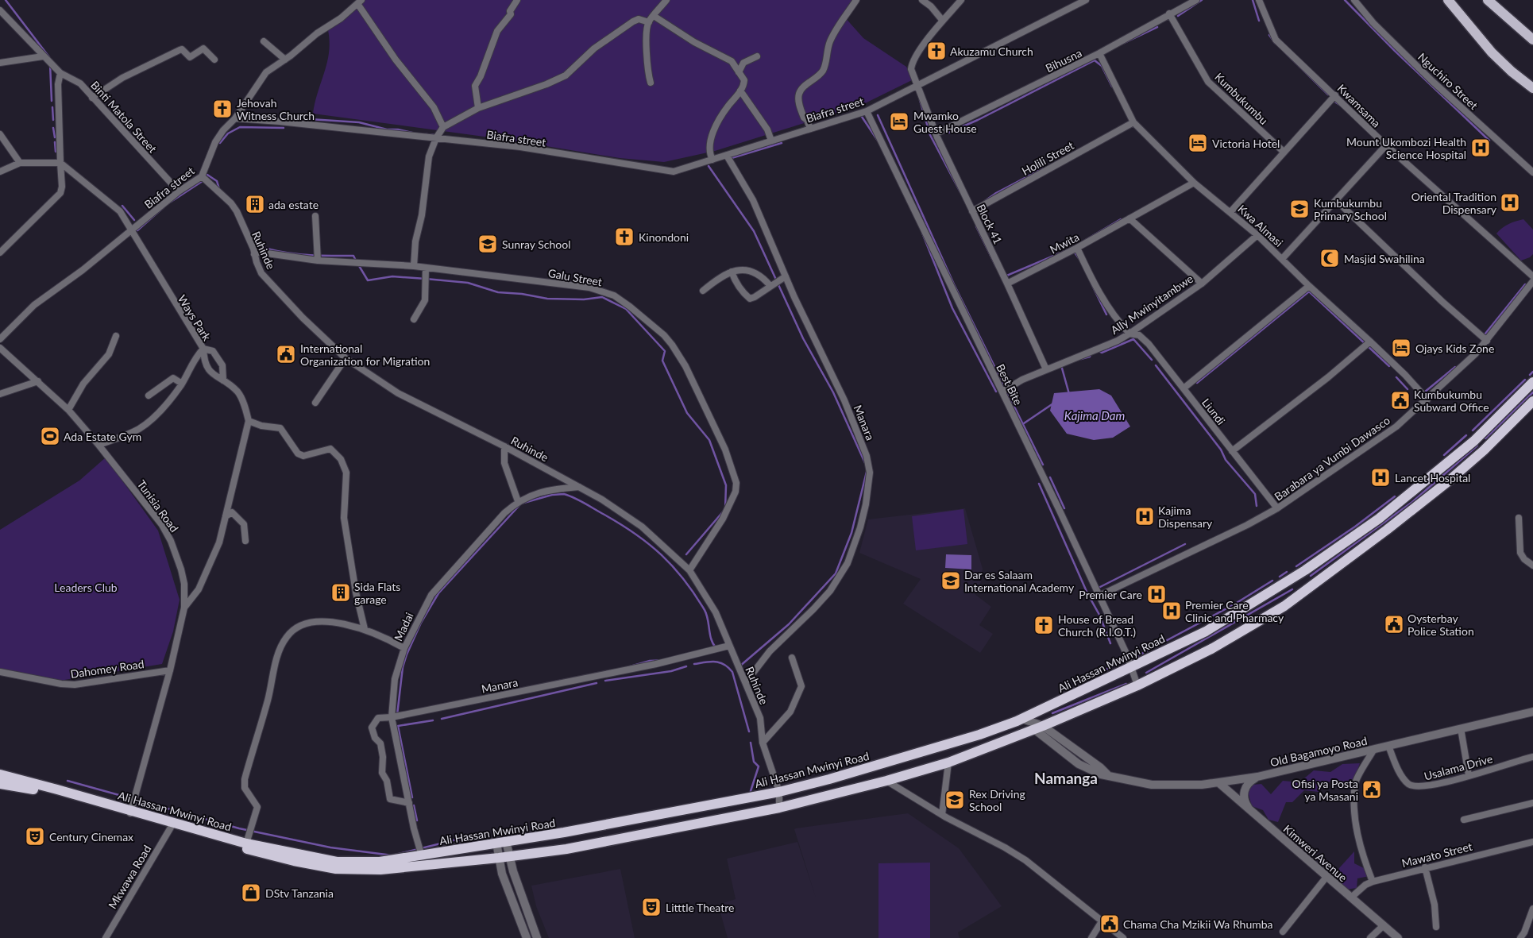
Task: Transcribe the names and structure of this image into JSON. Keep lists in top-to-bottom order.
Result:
{
  "streets": {
    "highway": ["Ali Hassan Mwinyi Road"],
    "street": [
      "Bihusna",
      "Nguchiro Street",
      "Kumbukumbu",
      "Kwamsama",
      "Biafra street",
      "Binti Matola Street",
      "Holili Street",
      "Block 41",
      "Kwa Almasi",
      "Mwita",
      "Ruhinde",
      "Galu Street",
      "Ally Mwinyitambwe",
      "Ways Park",
      "Best Bite",
      "Liundi",
      "Manara",
      "Barabara ya Vumbi Dawasco",
      "Tunisia Road",
      "Madai",
      "Dahomey Road",
      "Old Bagamoyo Road",
      "Usalama Drive",
      "Kimweri Avenue",
      "Mawato Street",
      "Mkwawa Road"
    ]
  },
  "crossings": [
    ["Bihusna", "Kumbukumbu"],
    ["Bihusna", "Block 41"],
    ["Bihusna", "Kwa Almasi"],
    ["Biafra street", "Binti Matola Street"],
    ["Biafra street", "Block 41"],
    ["Biafra street", "Ruhinde"],
    ["Biafra street", "Ways Park"],
    ["Biafra street", "Best Bite"],
    ["Biafra street", "Manara"],
    ["Holili Street", "Block 41"],
    ["Holili Street", "Kwa Almasi"],
    ["Block 41", "Mwita"],
    ["Block 41", "Ally Mwinyitambwe"],
    ["Kwa Almasi", "Mwita"],
    ["Kwa Almasi", "Ally Mwinyitambwe"],
    ["Kwa Almasi", "Barabara ya Vumbi Dawasco"],
    ["Ruhinde", "Galu Street"],
    ["Ruhinde", "Manara"],
    ["Ruhinde", "Madai"],
    ["Ruhinde", "Ali Hassan Mwinyi Road"],
    ["Ally Mwinyitambwe", "Best Bite"],
    ["Ally Mwinyitambwe", "Liundi"],
    ["Ways Park", "Tunisia Road"],
    ["Best Bite", "Barabara ya Vumbi Dawasco"],
    ["Best Bite", "Ali Hassan Mwinyi Road"],
    ["Liundi", "Barabara ya Vumbi Dawasco"],
    ["Manara", "Madai"],
    ["Tunisia Road", "Ali Hassan Mwinyi Road"],
    ["Tunisia Road", "Dahomey Road"],
    ["Madai", "Ali Hassan Mwinyi Road"],
    ["Ali Hassan Mwinyi Road", "Old Bagamoyo Road"],
    ["Ali Hassan Mwinyi Road", "Mkwawa Road"],
    ["Old Bagamoyo Road", "Usalama Drive"],
    ["Old Bagamoyo Road", "Kimweri Avenue"],
    ["Kimweri Avenue", "Mawato Street"]
  ],
  "districts": ["Namanga"],
  "water": ["Kajima Dam"],
  "parks": ["Leaders Club"],
  "places": {
    "church": [
      "Akuzamu Church",
      "Jehovah Witness Church",
      "Kinondoni",
      "House of Bread Church (R.I.O.T.)"
    ],
    "hotel": ["Mwamko Guest House", "Victoria Hotel", "Ojays Kids Zone"],
    "hospital": [
      "Mount Ukombozi Health Science Hospital",
      "Oriental Tradition Dispensary",
      "Lancet Hospital",
      "Kajima Dispensary",
      "Premier Care",
      "Premier Care Clinic and Pharmacy"
    ],
    "building": ["ada estate", "Sida Flats garage"],
    "school or university": [
      "Kumbukumbu Primary School",
      "Sunray School",
      "Dar es Salaam International Academy",
      "Rex Driving School"
    ],
    "mosque": ["Masjid Swahilina"],
    "public building": [
      "International Organization for Migration",
      "Kumbukumbu Subward Office",
      "Oysterbay Police Station",
      "Ofisi ya Posta ya Msasani",
      "Chama Cha Mzikii Wa Rhumba"
    ],
    "sports": ["Ada Estate Gym"],
    "theatre": ["Century Cinemax", "Litttle Theatre"],
    "shop": ["DStv Tanzania"]
  }
}
